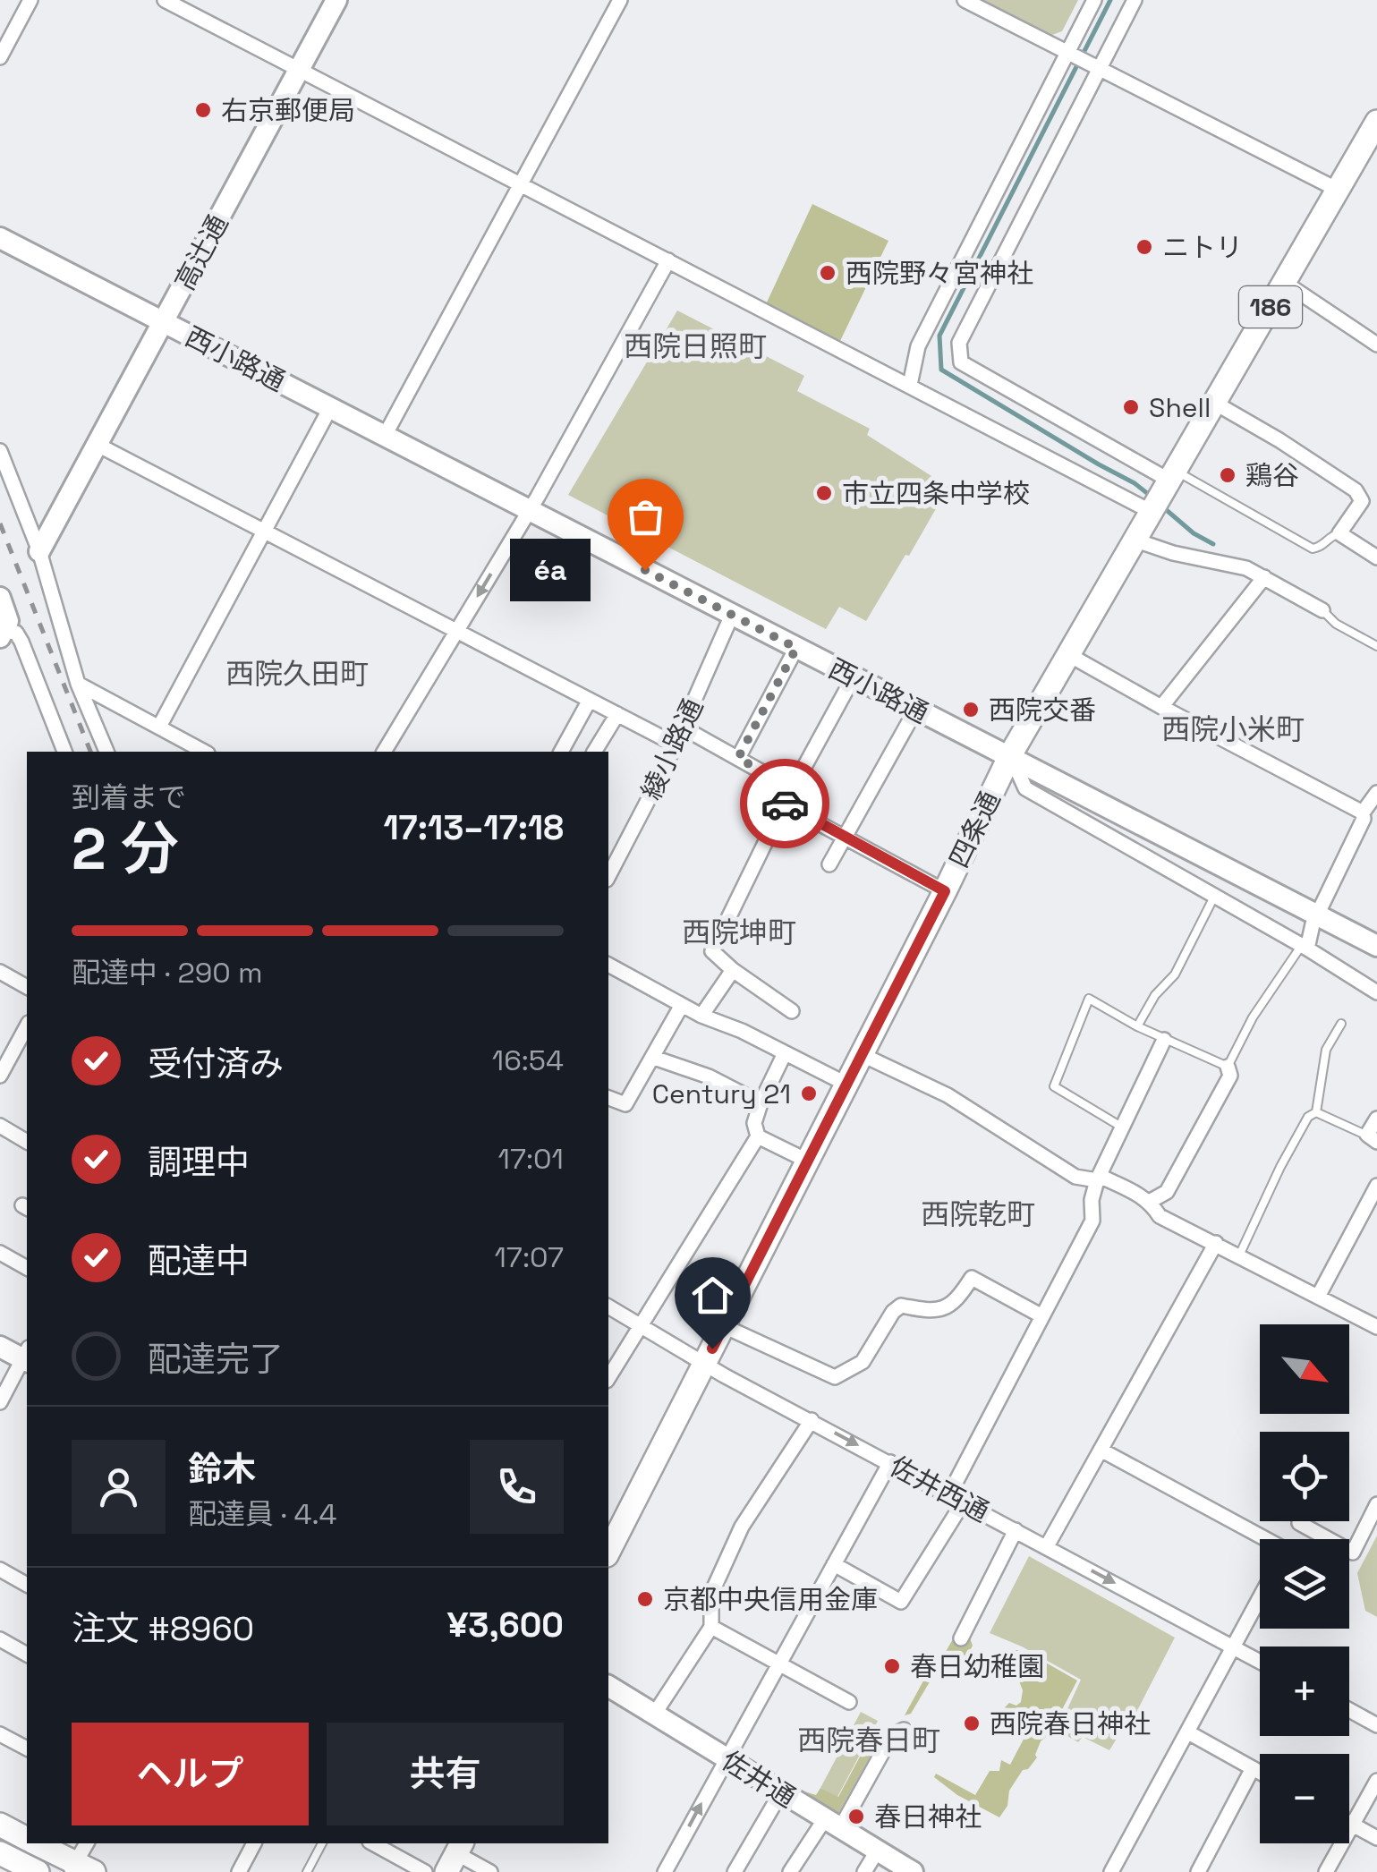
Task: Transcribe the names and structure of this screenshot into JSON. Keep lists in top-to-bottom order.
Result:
{
  "streets": {
    "main road": ["186", "四条通"],
    "street": [
      "高辻通",
      "西小路通",
      "綾小路通",
      "佐井西通",
      "佐井通"
    ]
  },
  "crossings": [
    ["高辻通", "西小路通"],
    ["西小路通", "綾小路通"],
    ["西小路通", "四条通"],
    ["四条通", "佐井西通"]
  ],
  "districts": [
    "西院日照町",
    "西院久田町",
    "西院小米町",
    "西院坤町",
    "西院乾町",
    "西院春日町"
  ],
  "places": [
    "右京郵便局",
    "ニトリ",
    "西院野々宮神社",
    "Shell",
    "鶏谷",
    "市立四条中学校",
    "éa",
    "西院交番",
    "Century 21",
    "京都中央信用金庫",
    "春日幼稚園",
    "西院春日神社",
    "春日神社"
  ],
  "north": "bottom right",
  "page": {
    "bubble": "éa",
    "heading": ["2 分", "到着まで", "17:13–17:18"],
    "panel": [
      "鈴木",
      "配達員 · 4.4",
      "注文 #8960",
      "¥3,600"
    ],
    "bar": "配達中 · 290 m",
    "list": [
      ["受付済み", "16:54"],
      ["調理中", "17:01"],
      ["配達中", "17:07"],
      "配達完了"
    ],
    "map_buttons": ["+", "−"],
    "buttons": ["ヘルプ", "共有"]
  }
}
